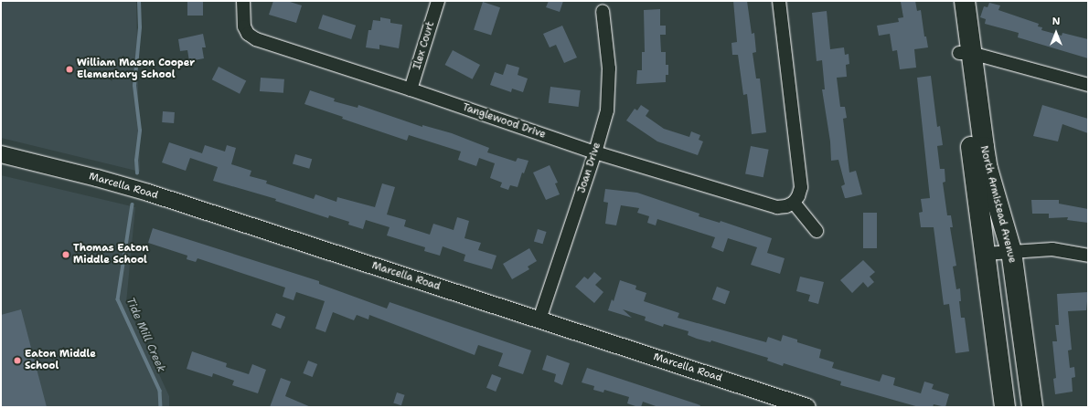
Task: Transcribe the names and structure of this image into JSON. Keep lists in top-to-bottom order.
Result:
{
  "streets": {
    "main road": ["North Armistead Avenue"],
    "street": [
      "Ilex Court",
      "Tanglewood Drive",
      "Joan Drive",
      "Marcella Road"
    ]
  },
  "crossings": [
    ["Ilex Court", "Tanglewood Drive"],
    ["Tanglewood Drive", "Joan Drive"],
    ["Joan Drive", "Marcella Road"]
  ],
  "water": ["Tide Mill Creek"],
  "places": ["William Mason Cooper Elementary School", "Thomas Eaton Middle School", "Eaton Middle School"],
  "north": "top"
}
